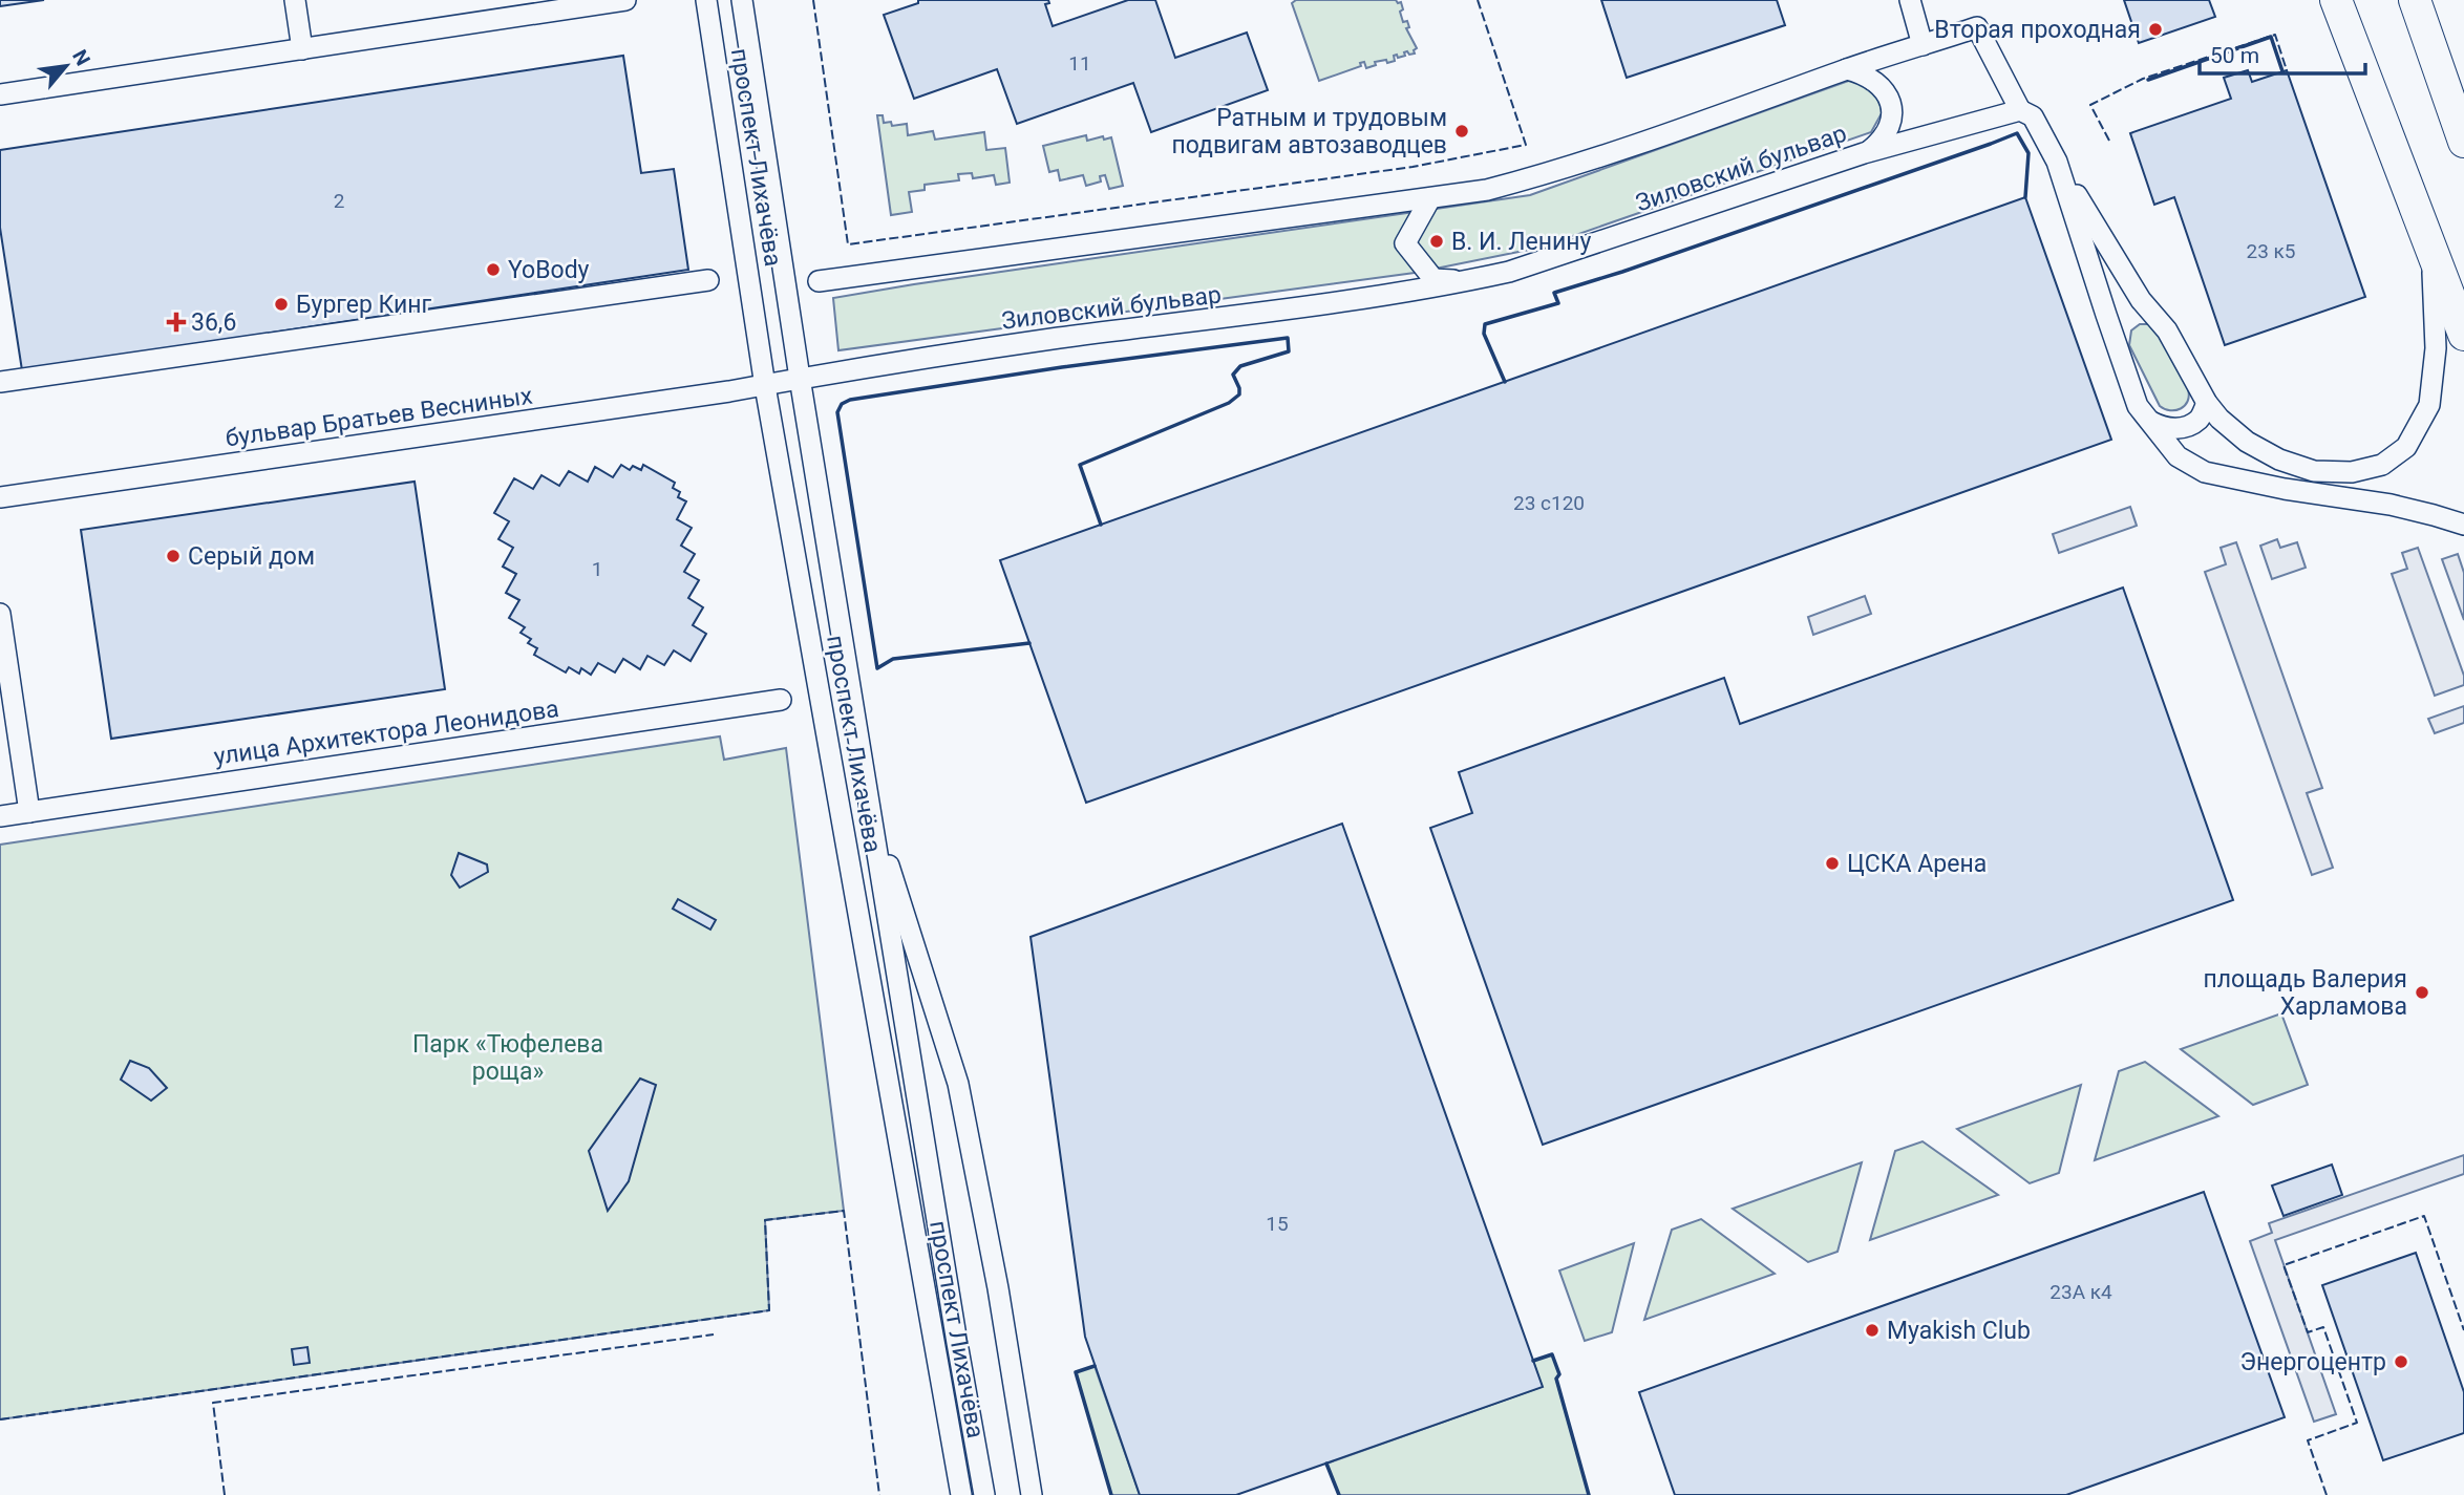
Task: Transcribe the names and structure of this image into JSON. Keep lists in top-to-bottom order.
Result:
{
  "streets": {
    "street": [
      "проспект Лихачёва",
      "Зиловский бульвар",
      "бульвар Братьев Весниных",
      "улица Архитектора Леонидова"
    ]
  },
  "crossings": [
    ["проспект Лихачёва", "Зиловский бульвар"],
    ["проспект Лихачёва", "бульвар Братьев Весниных"],
    ["Зиловский бульвар", "бульвар Братьев Весниных"]
  ],
  "parks": ["Парк «Тюфелева роща»"],
  "places": {
    "other": [
      "Вторая проходная",
      "Ратным и трудовым подвигам автозаводцев",
      "В. И. Ленину",
      "YoBody",
      "Бургер Кинг",
      "Серый дом",
      "ЦСКА Арена",
      "площадь Валерия Харламова",
      "Myakish Club",
      "Энергоцентр"
    ],
    "health": ["36,6"]
  },
  "house_numbers": [
    "11",
    "2",
    "23 к5",
    "23 с120",
    "1",
    "15",
    "23А к4"
  ],
  "scale_bar": "50 m",
  "north": "top right"
}
